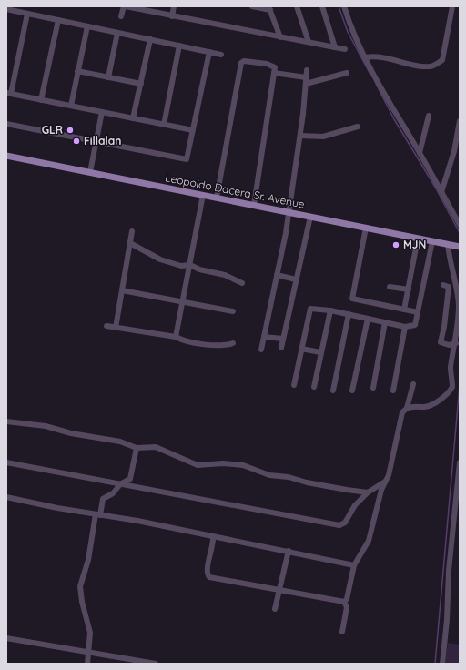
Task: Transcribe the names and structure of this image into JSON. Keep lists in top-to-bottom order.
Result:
{
  "streets": {
    "main road": ["Leopoldo Dacera Sr. Avenue"]
  },
  "places": ["GLR", "Fillalan", "MJN"]
}
